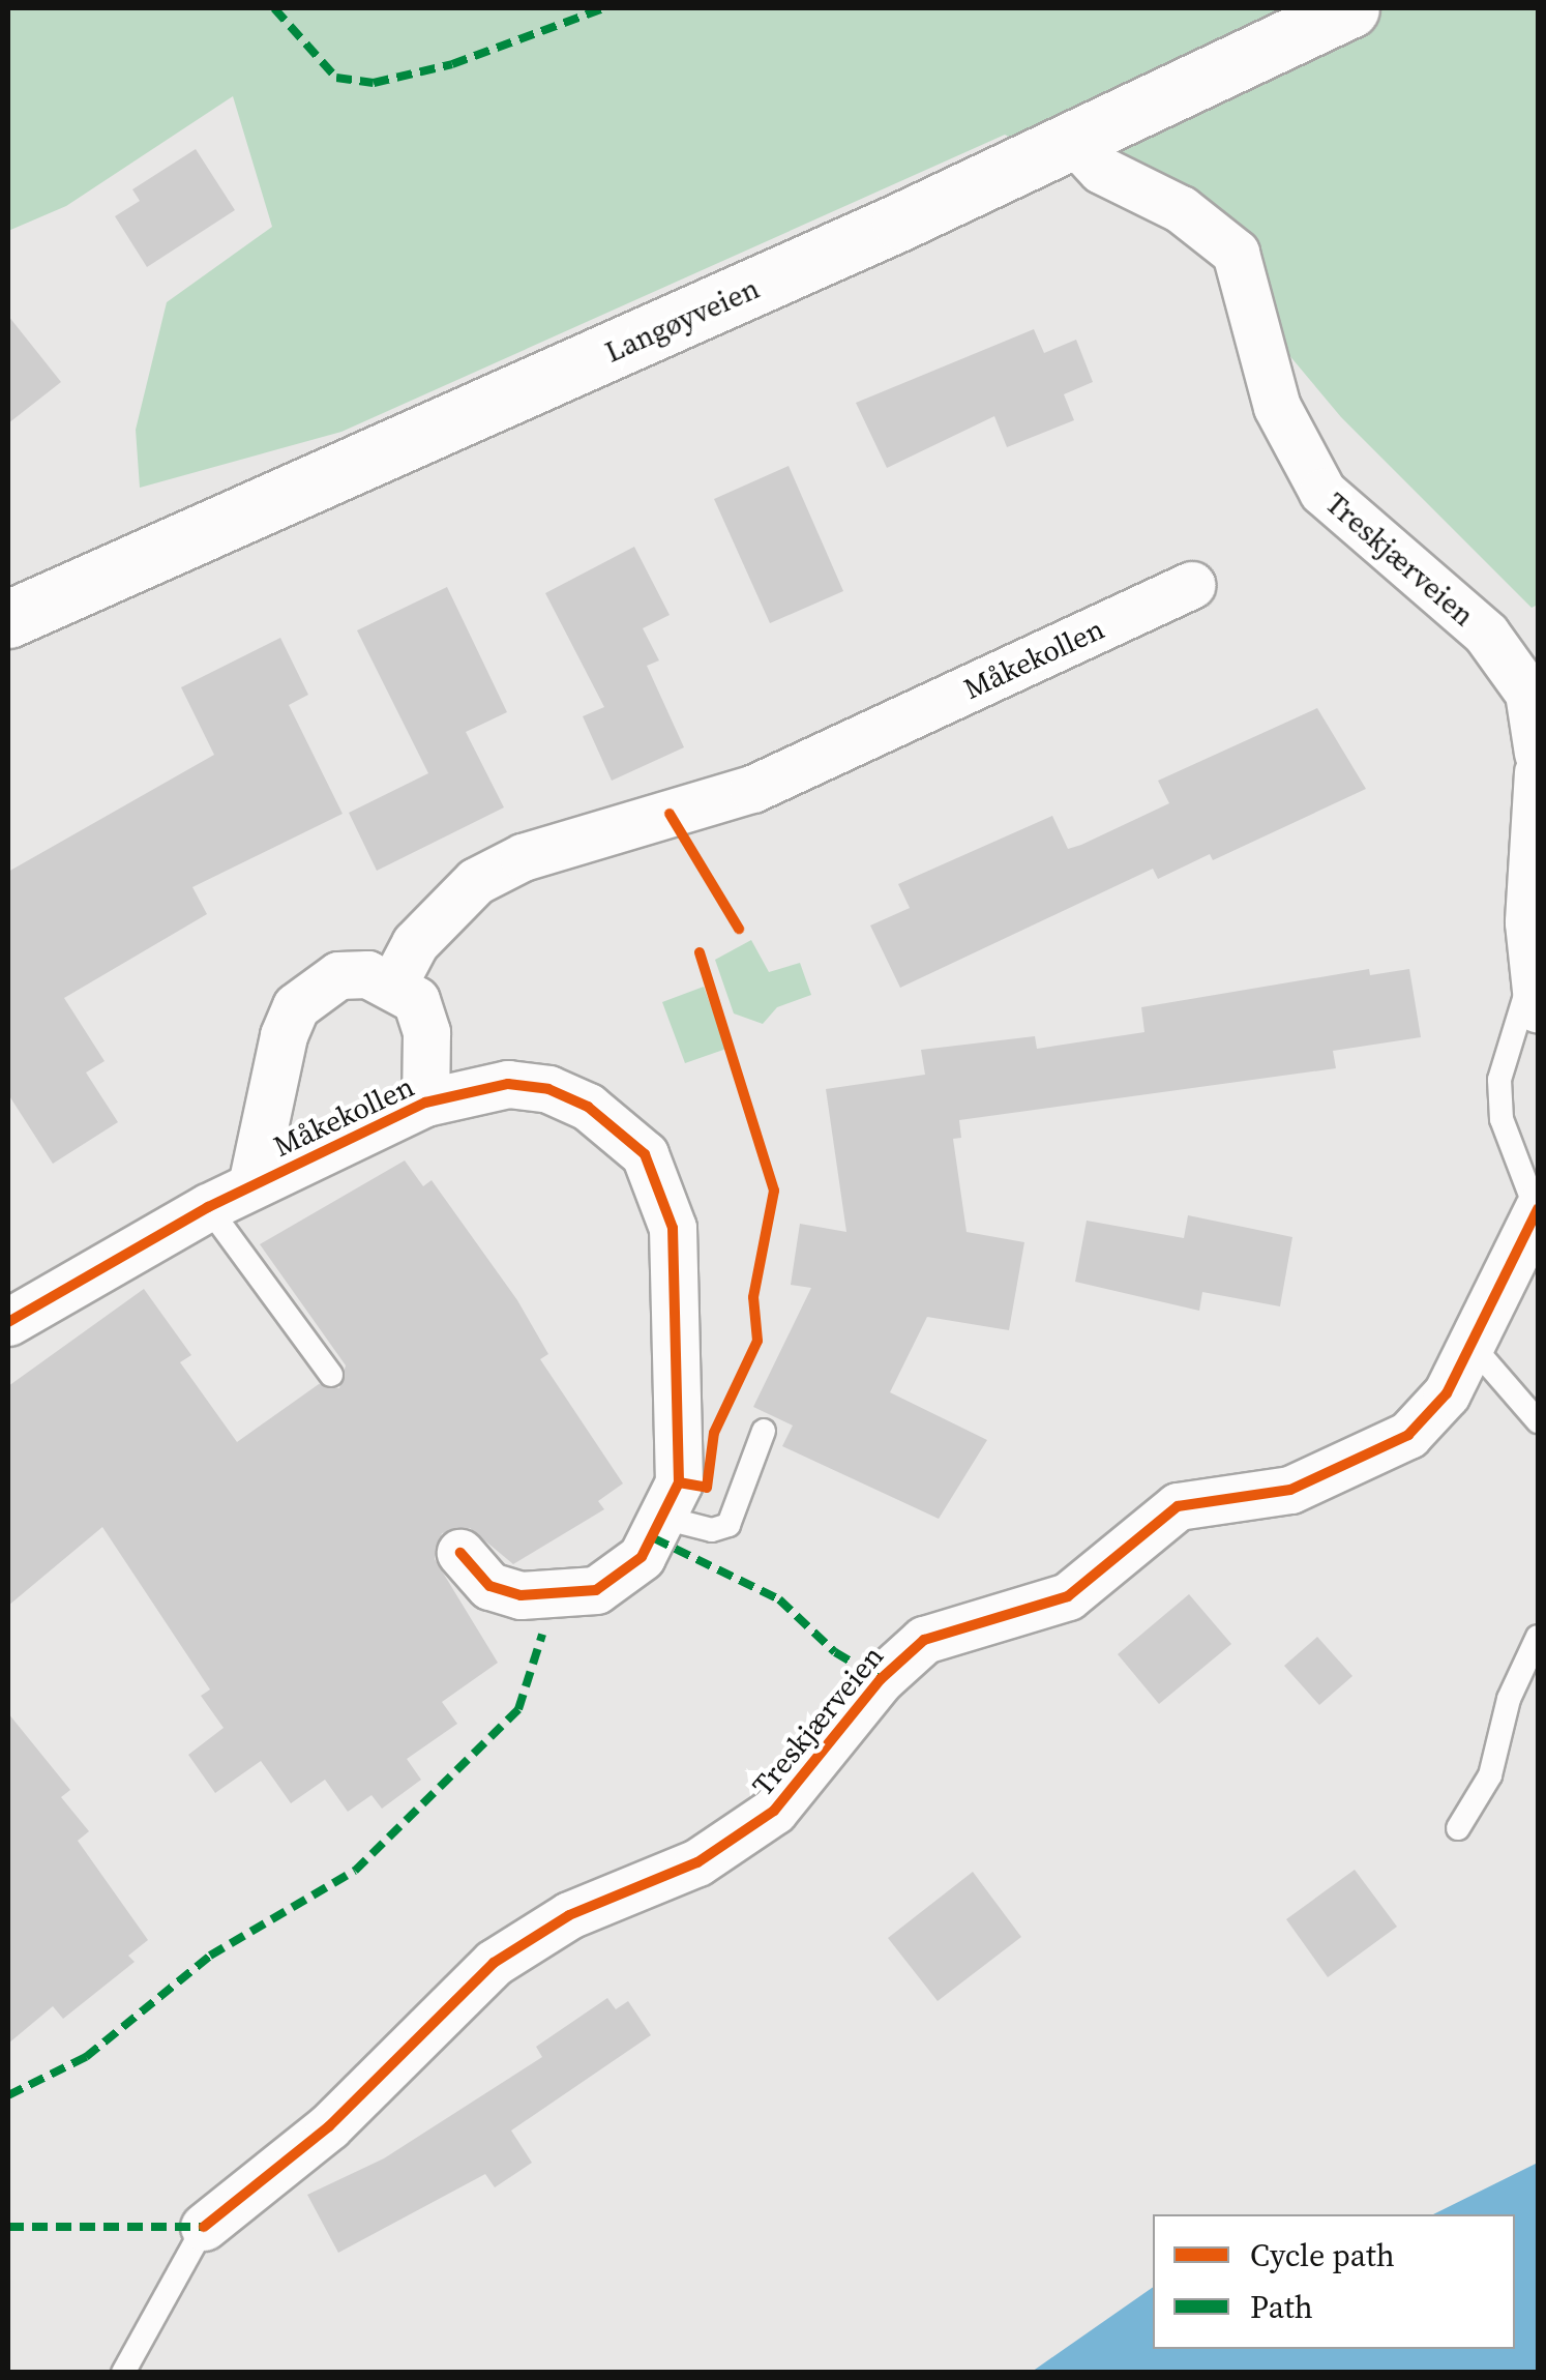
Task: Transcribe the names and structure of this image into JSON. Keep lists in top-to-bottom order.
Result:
{
  "streets": {
    "main road": ["Langøyveien"],
    "street": ["Treskjærveien", "Måkekollen"]
  },
  "crossings": [
    ["Langøyveien", "Treskjærveien"]
  ],
  "legend": ["Cycle path", "Path"]
}
